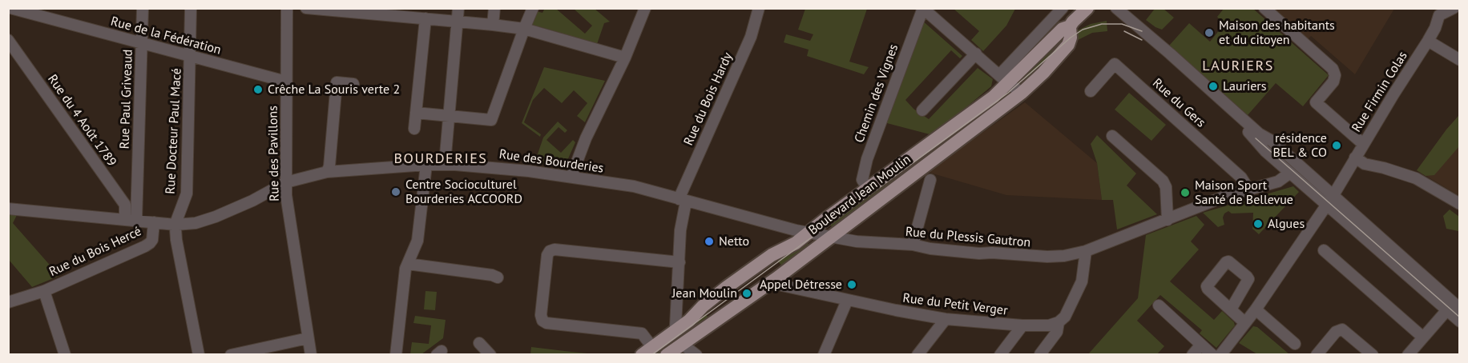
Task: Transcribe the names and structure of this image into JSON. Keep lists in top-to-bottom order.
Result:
{
  "streets": {
    "main road": ["Boulevard Jean Moulin"],
    "street": [
      "Rue de la Fédération",
      "Rue Firmin Colas",
      "Chemin des Vignes",
      "Rue Paul Griveaud",
      "Rue du Bois Hardy",
      "Rue du Gers",
      "Rue du 4 Août 1789",
      "Rue Docteur Paul Macé",
      "Rue des Pavillons",
      "Rue des Bourderies",
      "Rue du Plessis Gautron",
      "Rue du Bois Hercé",
      "Rue du Petit Verger"
    ]
  },
  "crossings": [
    ["Rue de la Fédération", "Rue Paul Griveaud"],
    ["Rue de la Fédération", "Rue Docteur Paul Macé"],
    ["Rue de la Fédération", "Rue des Pavillons"],
    ["Chemin des Vignes", "Boulevard Jean Moulin"],
    ["Rue Paul Griveaud", "Rue du 4 Août 1789"],
    ["Rue du Bois Hardy", "Rue des Bourderies"],
    ["Rue du Bois Hardy", "Boulevard Jean Moulin"],
    ["Rue du Gers", "Rue du Plessis Gautron"],
    ["Rue Docteur Paul Macé", "Rue du Bois Hercé"],
    ["Rue des Pavillons", "Rue des Bourderies"],
    ["Rue des Pavillons", "Rue du Bois Hercé"],
    ["Rue des Bourderies", "Boulevard Jean Moulin"],
    ["Rue des Bourderies", "Rue du Plessis Gautron"],
    ["Rue des Bourderies", "Rue du Bois Hercé"],
    ["Boulevard Jean Moulin", "Rue du Plessis Gautron"],
    ["Boulevard Jean Moulin", "Rue du Petit Verger"]
  ],
  "districts": ["LAURIERS", "BOURDERIES"],
  "places": [
    "Maison des habitants et du citoyen",
    "Lauriers",
    "Crêche La Souris verte 2",
    "résidence BEL & CO",
    "Centre Socioculturel Bourderies ACCOORD",
    "Maison Sport Santé de Bellevue",
    "Algues",
    "Netto",
    "Appel Détresse",
    "Jean Moulin"
  ]
}
